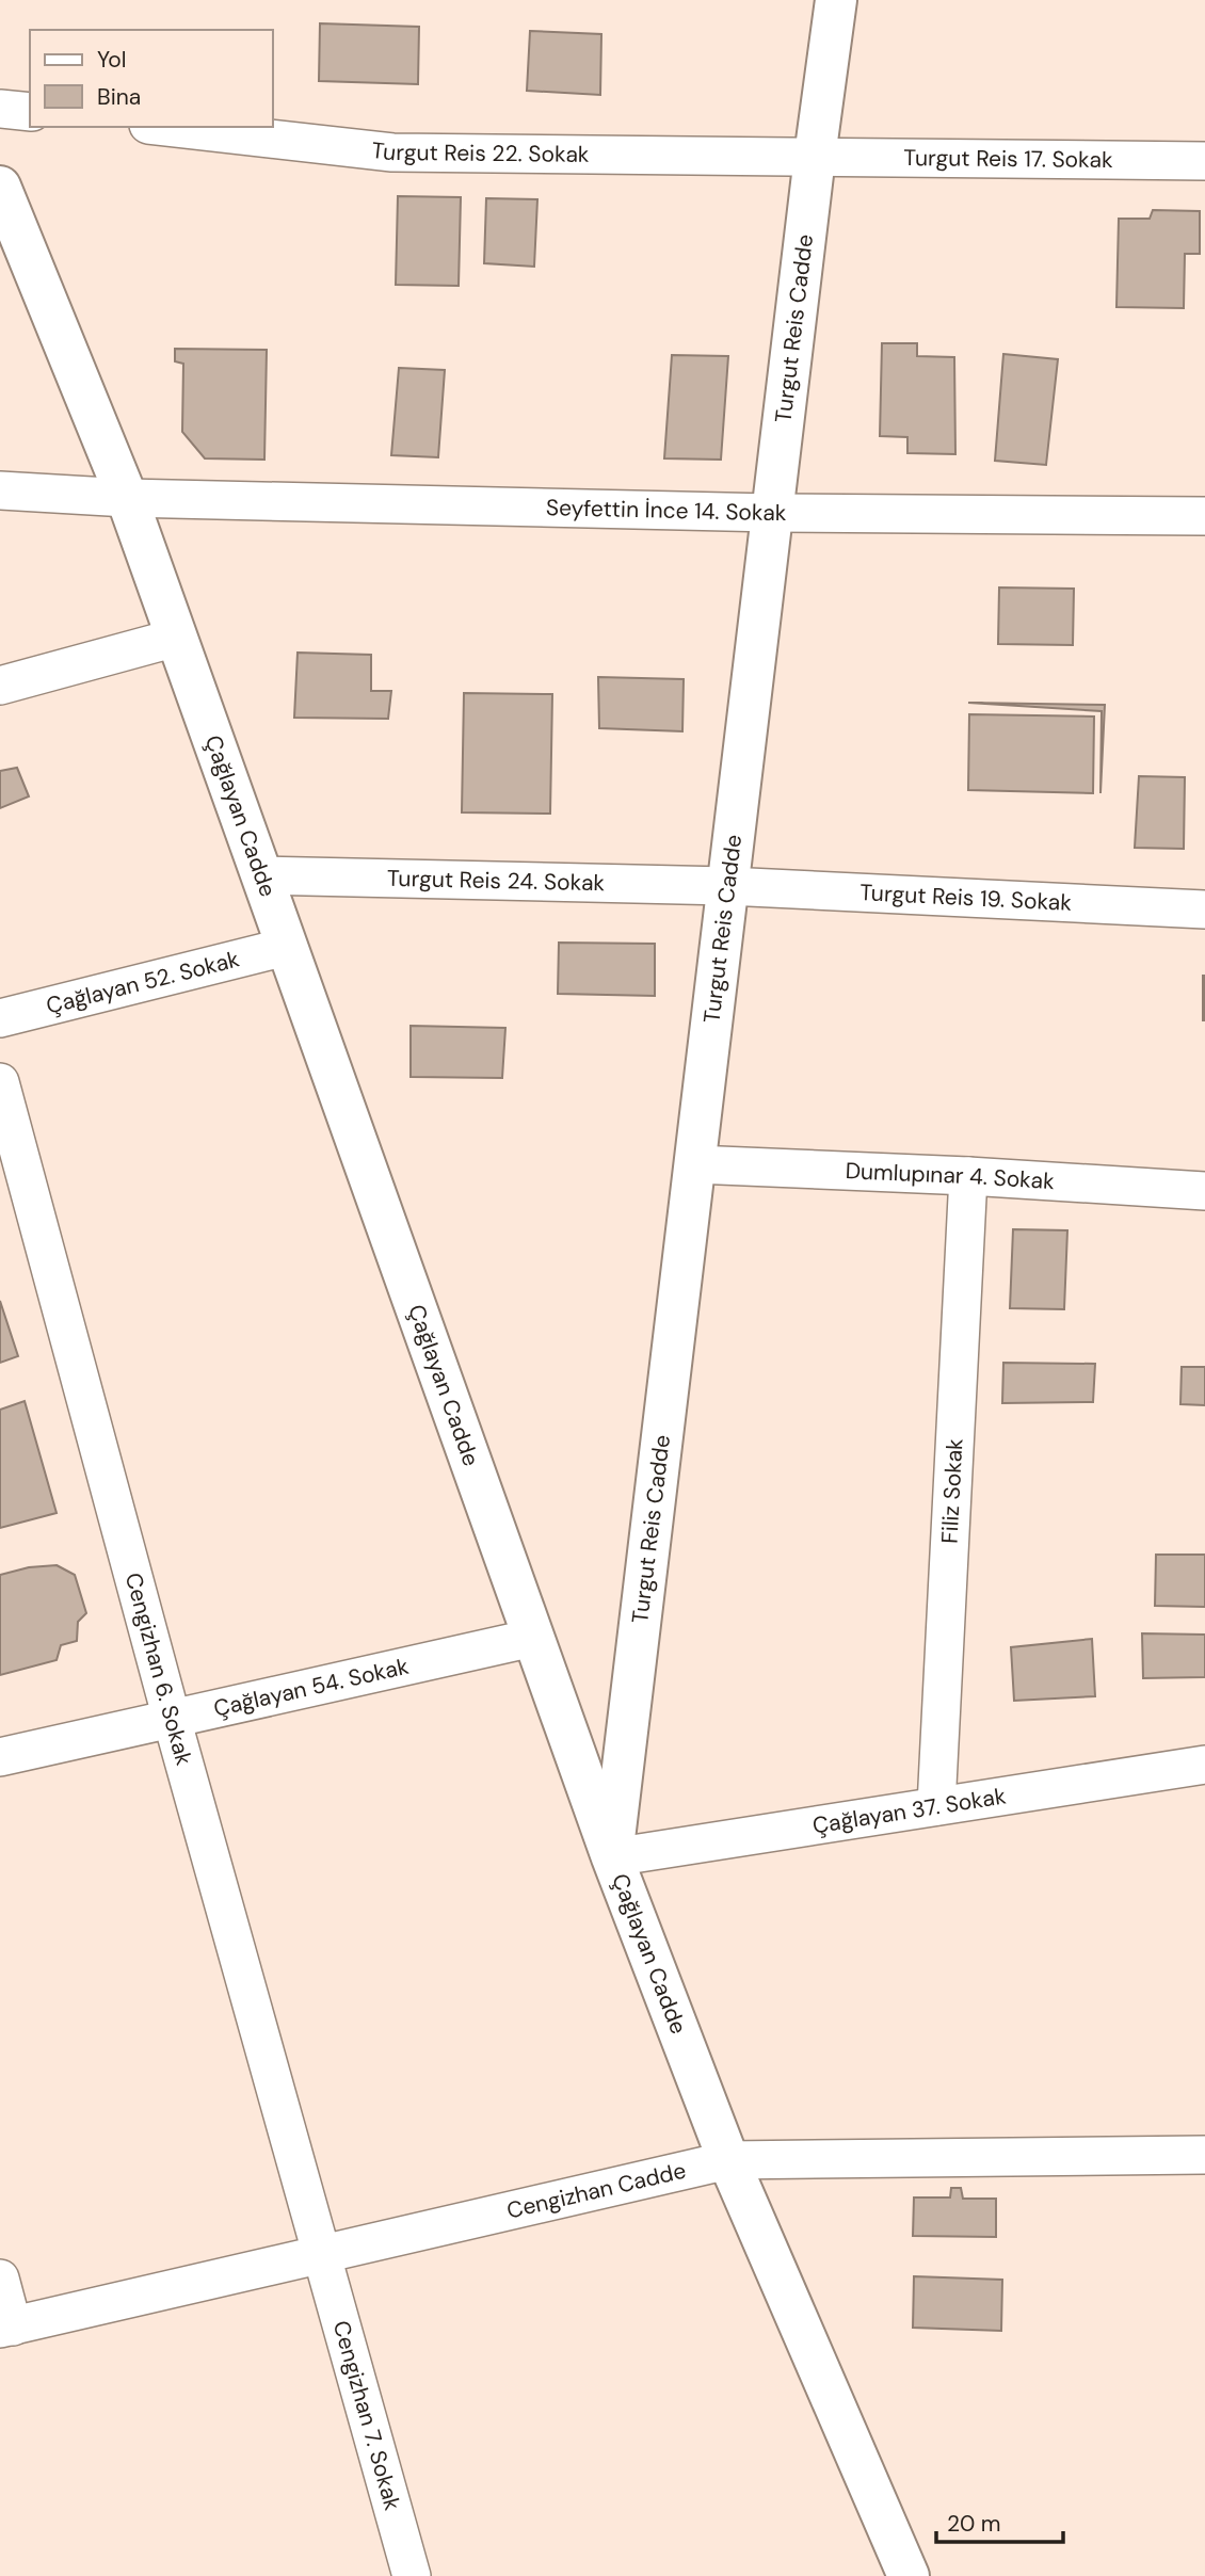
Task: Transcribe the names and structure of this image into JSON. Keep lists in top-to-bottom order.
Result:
{
  "streets": {
    "street": [
      "Turgut Reis 22. Sokak",
      "Turgut Reis 17. Sokak",
      "Turgut Reis Cadde",
      "Seyfettin İnce 14. Sokak",
      "Çağlayan Cadde",
      "Turgut Reis 24. Sokak",
      "Turgut Reis 19. Sokak",
      "Çağlayan 52. Sokak",
      "Dumlupınar 4. Sokak",
      "Filiz Sokak",
      "Cengizhan 6. Sokak",
      "Çağlayan 54. Sokak",
      "Çağlayan 37. Sokak",
      "Cengizhan Cadde",
      "Cengizhan 7. Sokak"
    ]
  },
  "crossings": [
    ["Turgut Reis 22. Sokak", "Turgut Reis 17. Sokak"],
    ["Turgut Reis 22. Sokak", "Turgut Reis Cadde"],
    ["Turgut Reis 17. Sokak", "Turgut Reis Cadde"],
    ["Turgut Reis Cadde", "Seyfettin İnce 14. Sokak"],
    ["Turgut Reis Cadde", "Çağlayan Cadde"],
    ["Turgut Reis Cadde", "Turgut Reis 24. Sokak"],
    ["Turgut Reis Cadde", "Turgut Reis 19. Sokak"],
    ["Turgut Reis Cadde", "Dumlupınar 4. Sokak"],
    ["Turgut Reis Cadde", "Çağlayan 37. Sokak"],
    ["Seyfettin İnce 14. Sokak", "Çağlayan Cadde"],
    ["Çağlayan Cadde", "Turgut Reis 24. Sokak"],
    ["Çağlayan Cadde", "Çağlayan 52. Sokak"],
    ["Çağlayan Cadde", "Çağlayan 54. Sokak"],
    ["Çağlayan Cadde", "Çağlayan 37. Sokak"],
    ["Çağlayan Cadde", "Cengizhan Cadde"],
    ["Turgut Reis 24. Sokak", "Turgut Reis 19. Sokak"],
    ["Dumlupınar 4. Sokak", "Filiz Sokak"],
    ["Filiz Sokak", "Çağlayan 37. Sokak"],
    ["Cengizhan 6. Sokak", "Çağlayan 54. Sokak"],
    ["Cengizhan 6. Sokak", "Cengizhan Cadde"],
    ["Cengizhan 6. Sokak", "Cengizhan 7. Sokak"],
    ["Cengizhan Cadde", "Cengizhan 7. Sokak"]
  ],
  "legend": ["Yol", "Bina"],
  "scale_bar": "20 m"
}
